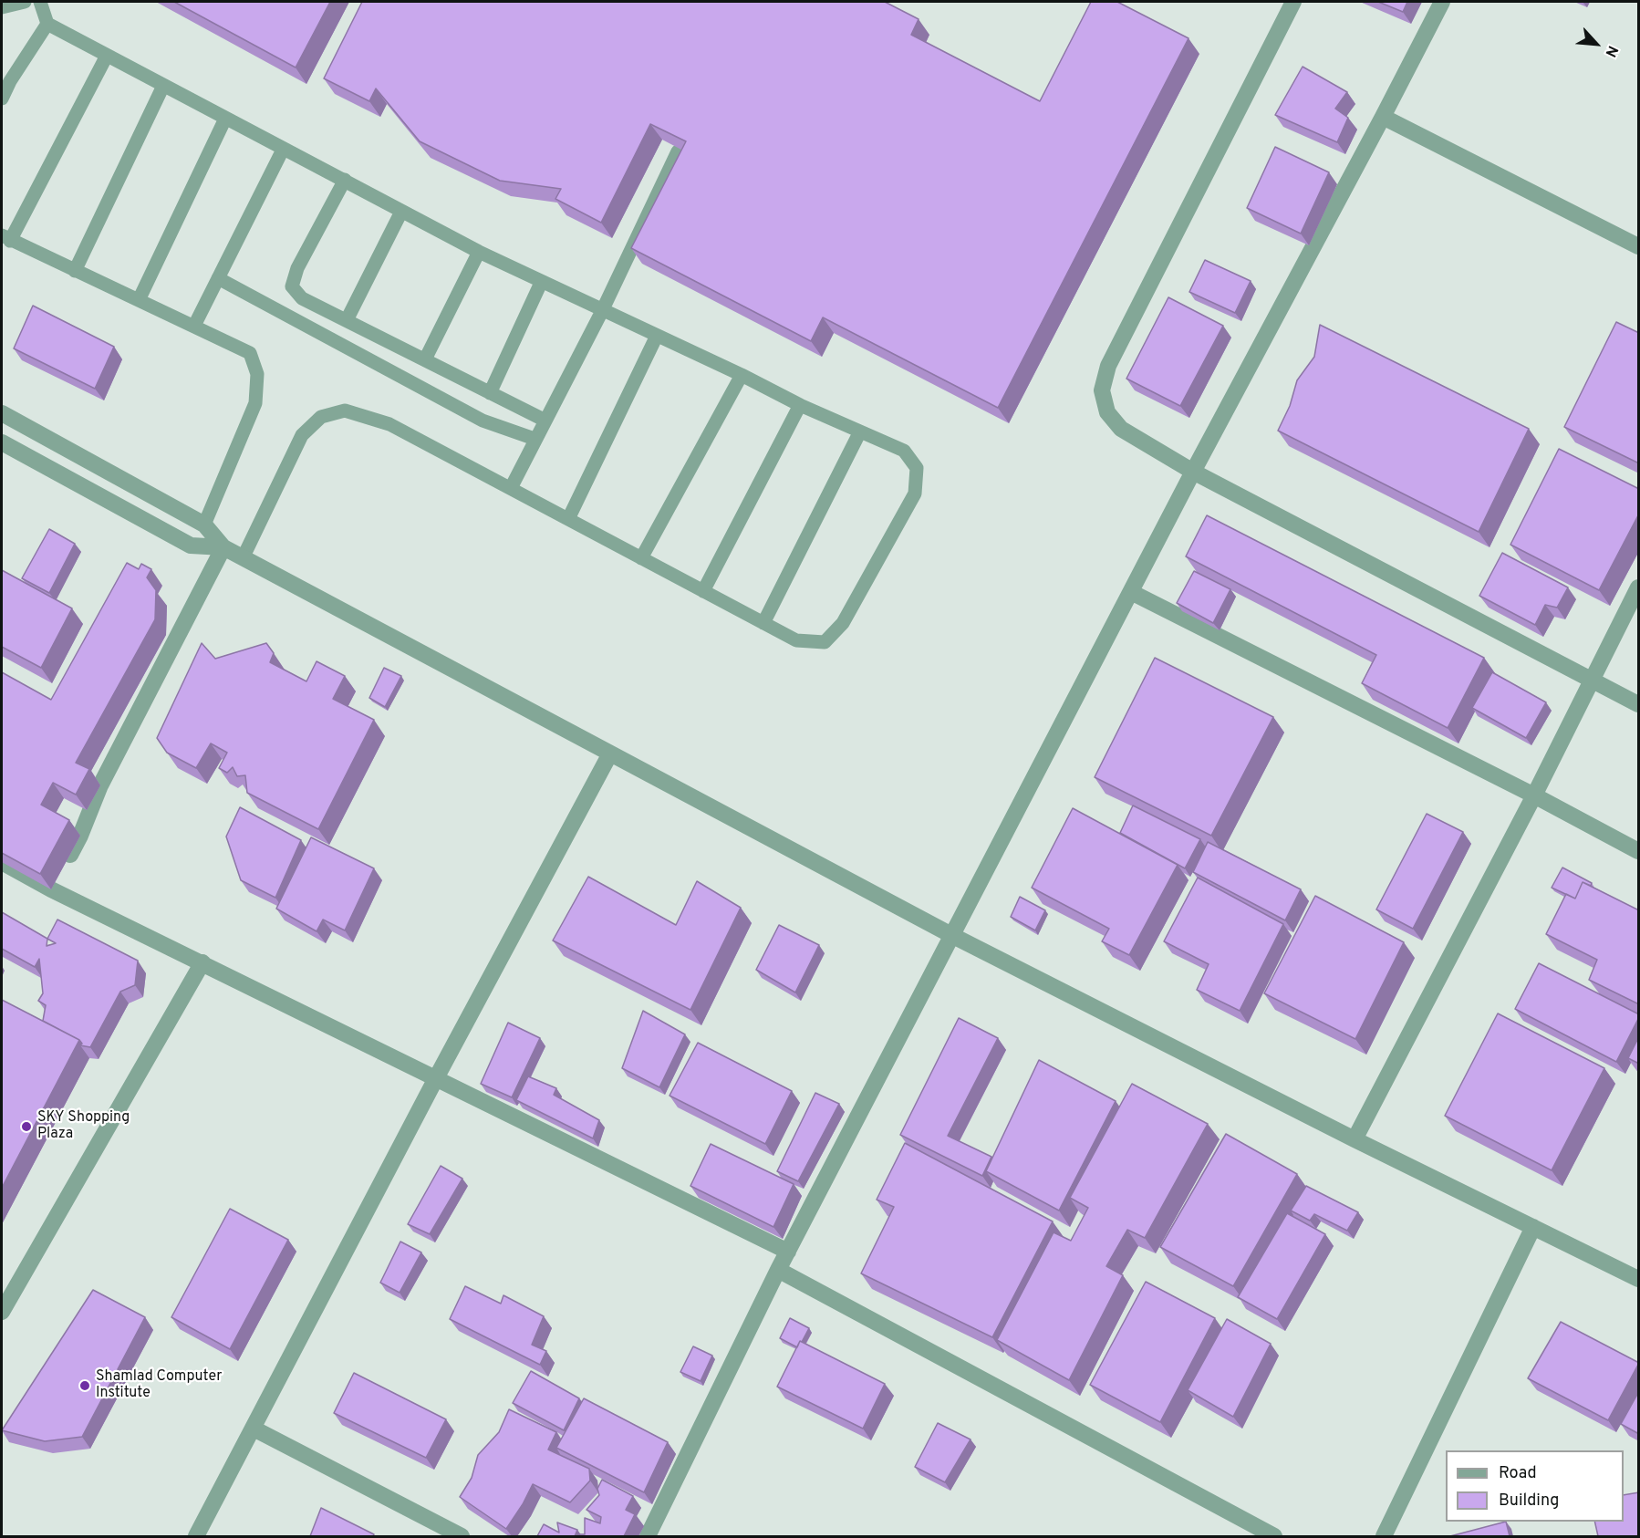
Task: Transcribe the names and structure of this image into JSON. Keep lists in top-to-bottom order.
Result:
{
  "places": ["SKY Shopping Plaza", "Shamlad Computer Institute"],
  "legend": ["Road", "Building"],
  "north": "bottom right"
}
